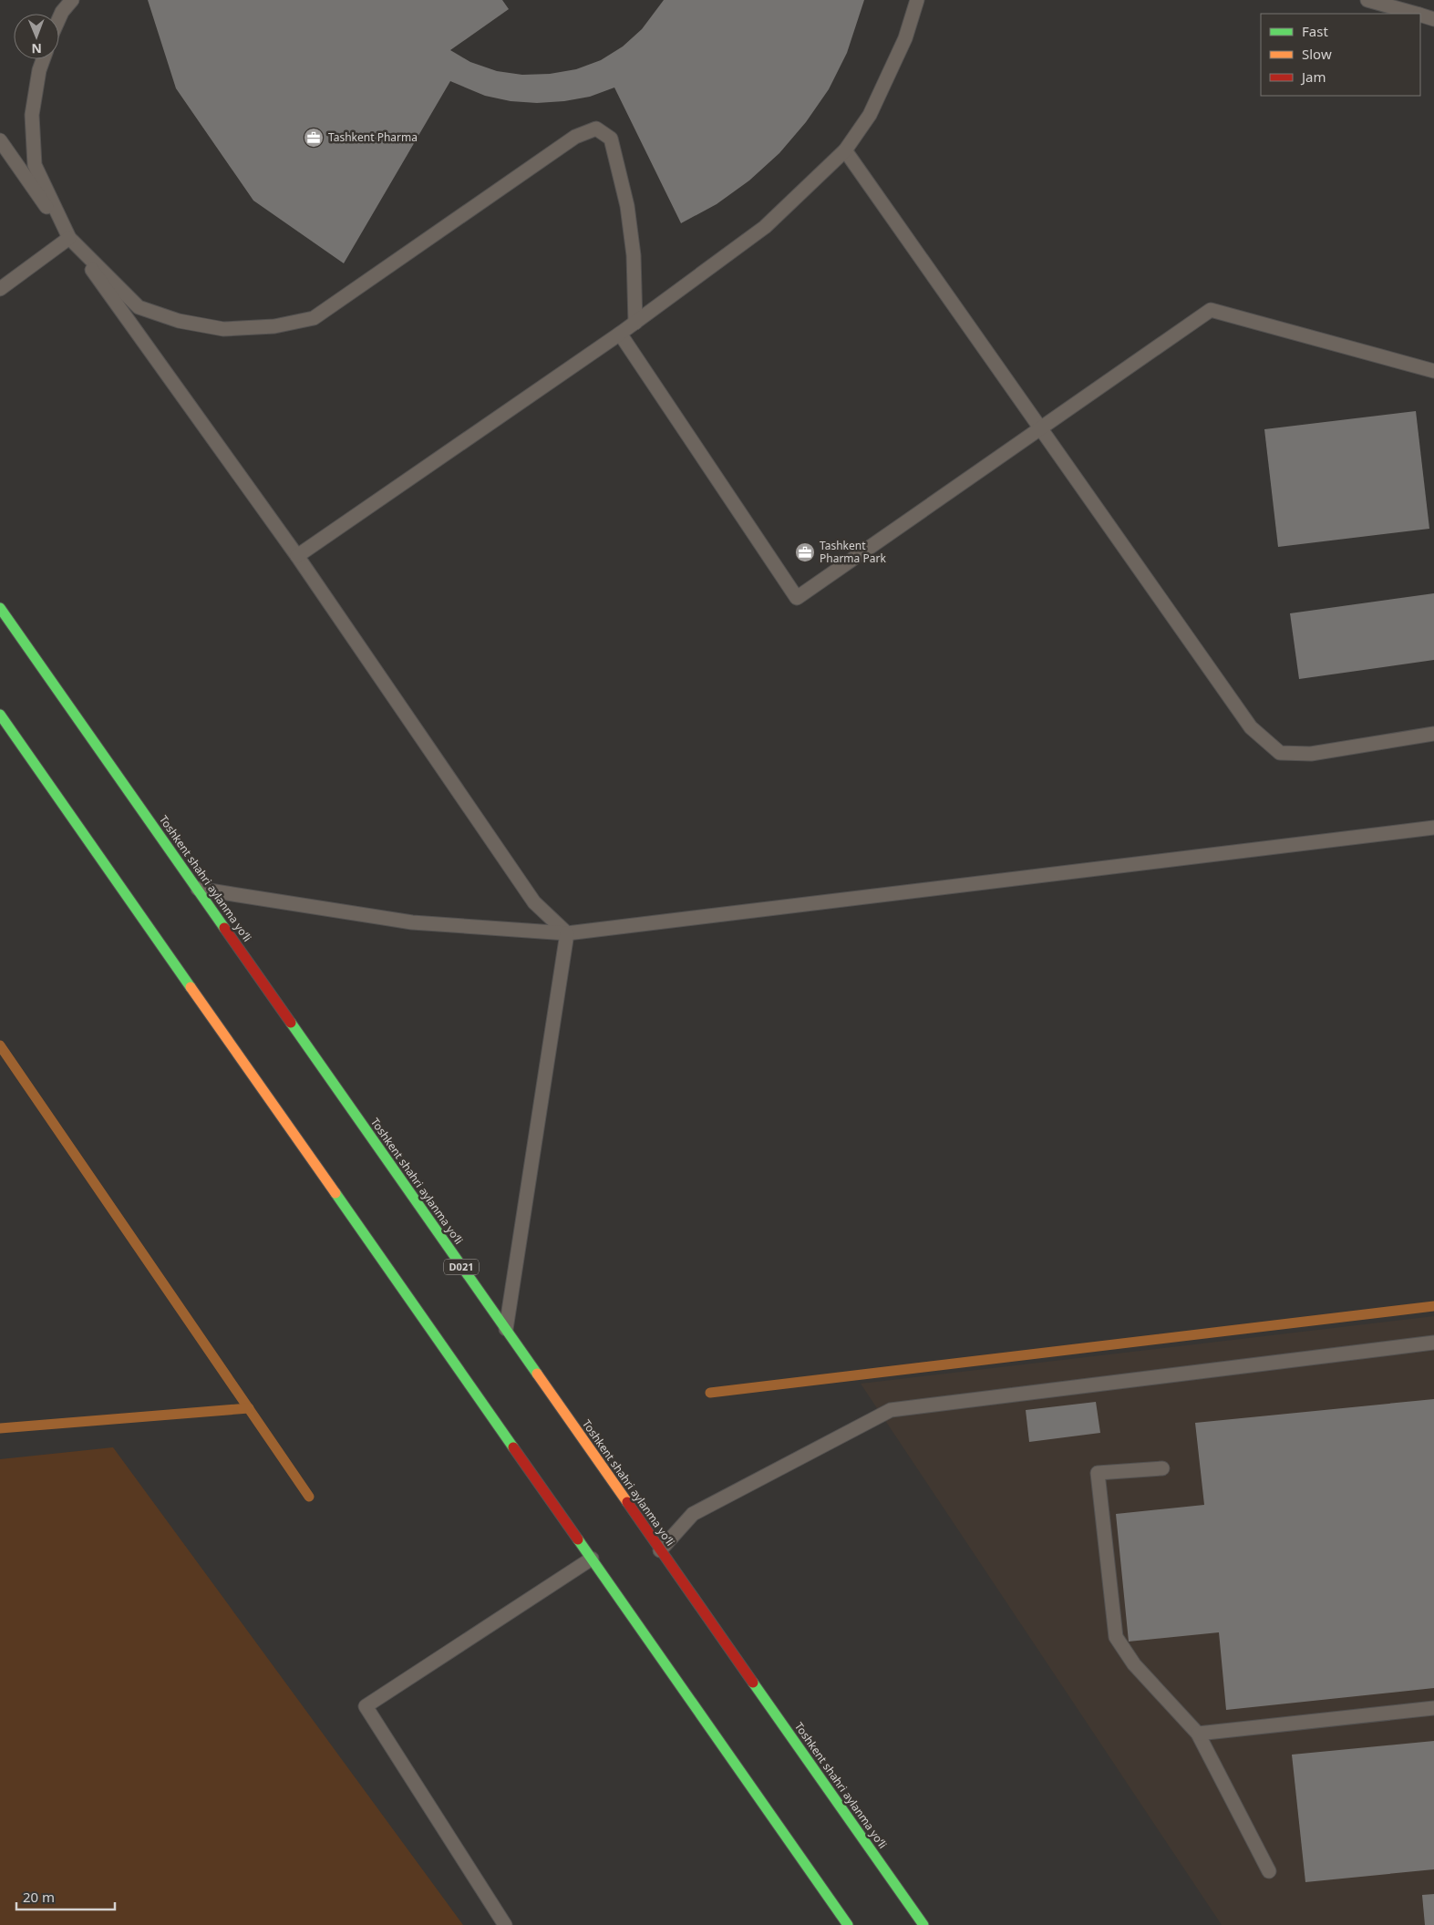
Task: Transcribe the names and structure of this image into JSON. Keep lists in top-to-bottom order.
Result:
{
  "streets": {
    "highway": ["Toshkent shahri aylanma yoʻli", "D021"]
  },
  "places": {
    "office": ["Tashkent Pharma", "Tashkent Pharma Park"]
  },
  "legend": ["Fast", "Slow", "Jam"],
  "scale_bar": "20 m",
  "north": "bottom"
}
